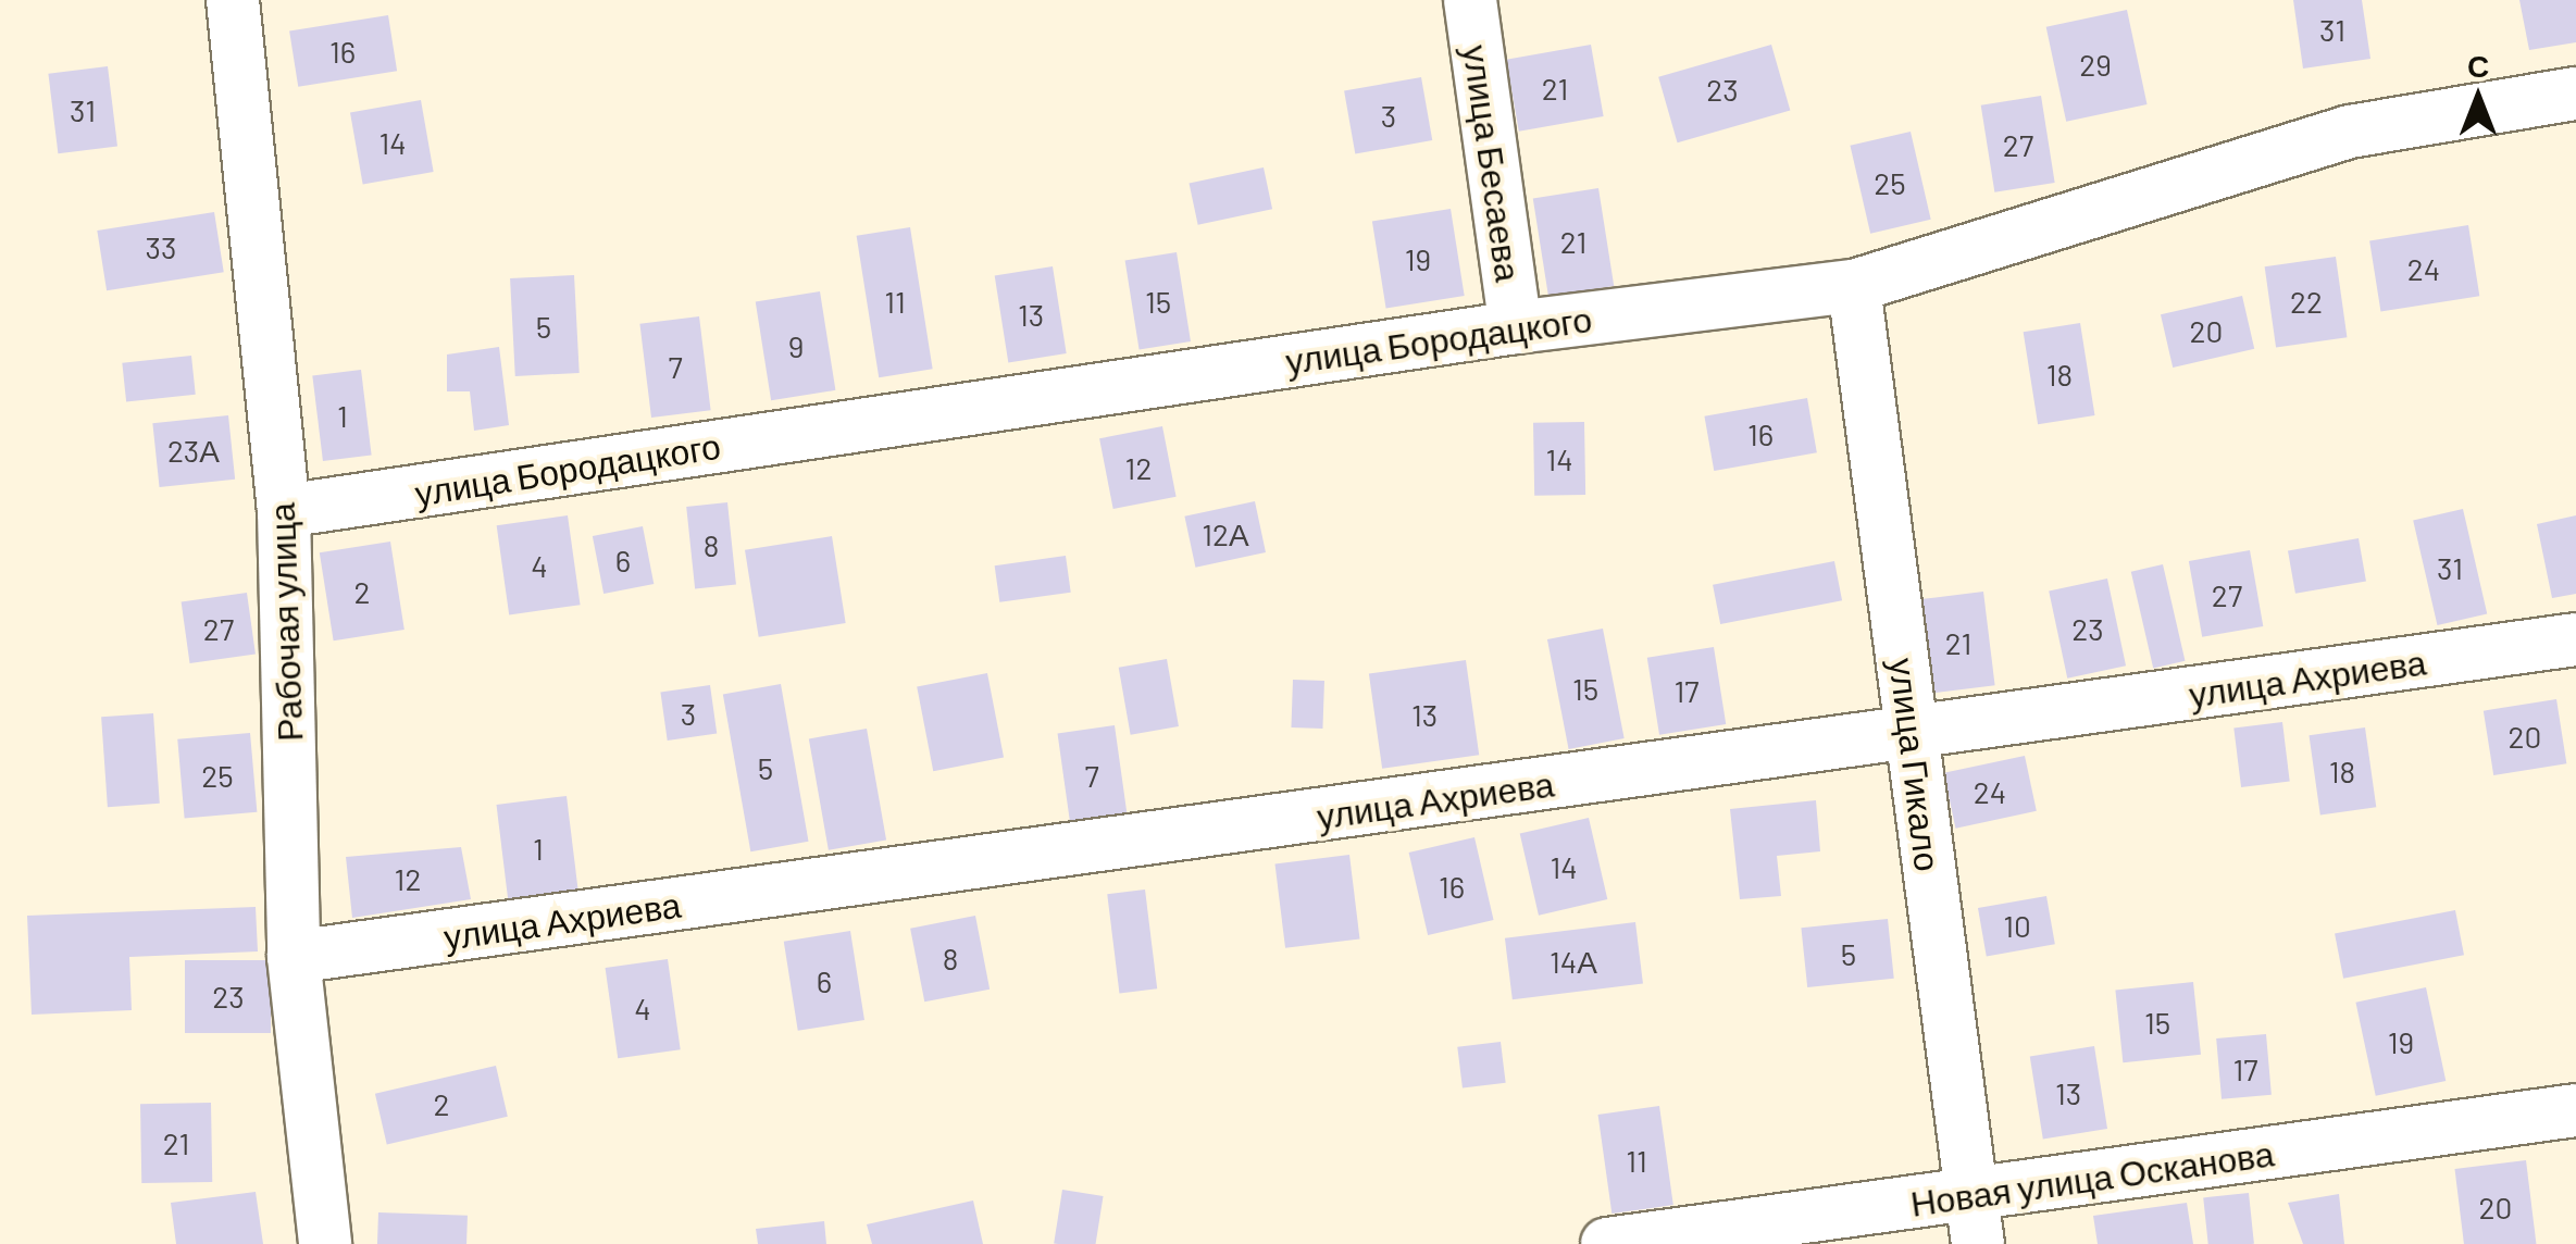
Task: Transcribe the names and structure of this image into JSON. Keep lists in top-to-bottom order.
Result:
{
  "streets": {
    "street": [
      "улица Бесаева",
      "улица Бородацкого",
      "Рабочая улица",
      "улица Ахриева",
      "улица Гикало",
      "Новая улица Осканова"
    ]
  },
  "crossings": [
    ["улица Бесаева", "улица Бородацкого"],
    ["улица Бородацкого", "Рабочая улица"],
    ["улица Бородацкого", "улица Гикало"],
    ["Рабочая улица", "улица Ахриева"],
    ["улица Ахриева", "улица Гикало"],
    ["улица Гикало", "Новая улица Осканова"]
  ],
  "house_numbers": [
    "31",
    "16",
    "29",
    "21",
    "23",
    "31",
    "3",
    "14",
    "27",
    "25",
    "21",
    "33",
    "19",
    "24",
    "11",
    "15",
    "22",
    "13",
    "5",
    "20",
    "9",
    "7",
    "18",
    "1",
    "16",
    "23А",
    "14",
    "12",
    "12А",
    "8",
    "6",
    "4",
    "31",
    "2",
    "27",
    "27",
    "23",
    "21",
    "15",
    "17",
    "3",
    "13",
    "20",
    "5",
    "18",
    "25",
    "7",
    "24",
    "1",
    "14",
    "12",
    "16",
    "10",
    "5",
    "8",
    "14А",
    "6",
    "23",
    "4",
    "15",
    "19",
    "17",
    "13",
    "2",
    "21",
    "11",
    "20"
  ],
  "north": "top"
}
